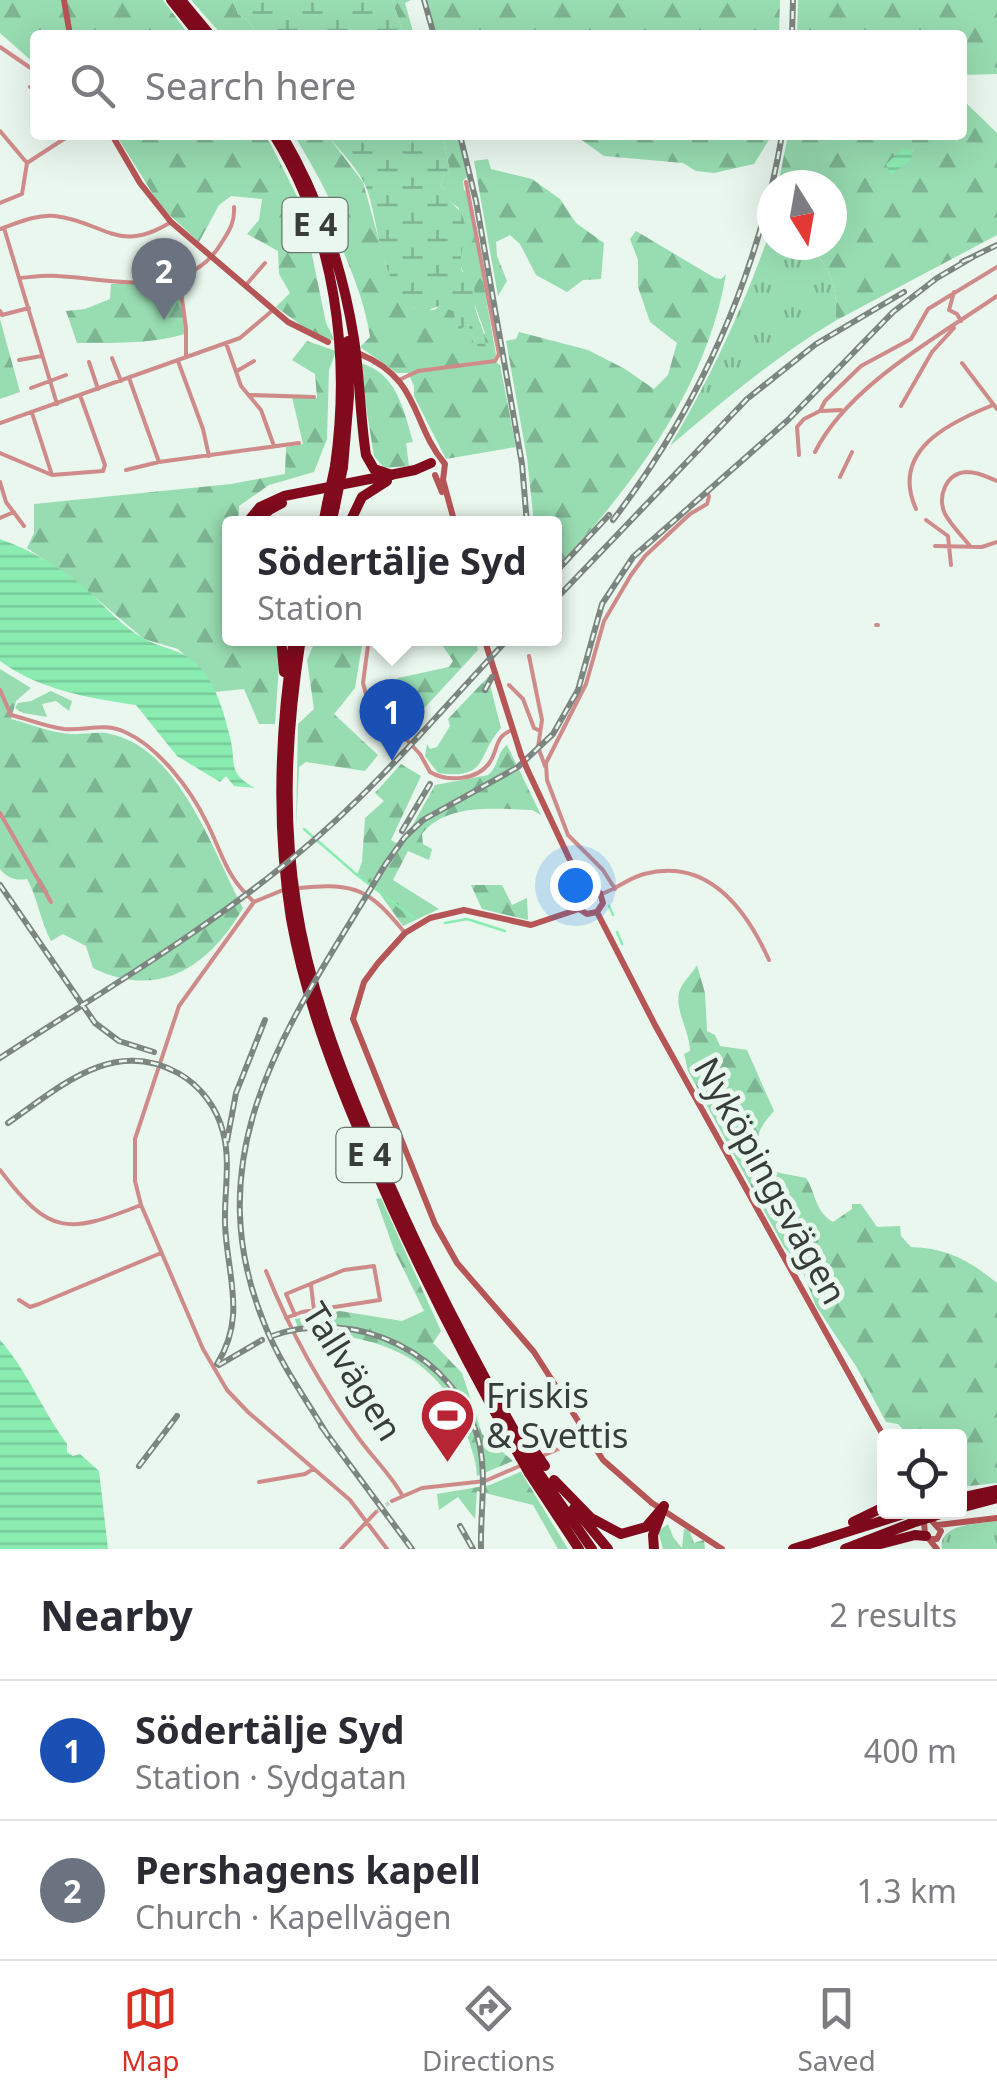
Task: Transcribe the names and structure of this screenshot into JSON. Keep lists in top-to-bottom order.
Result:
{
  "streets": {
    "highway": ["E 4"],
    "main road": ["Nyköpingsvägen"],
    "street": ["Tallvägen"]
  },
  "places": {
    "sports": ["Friskis & Svettis"]
  },
  "north": "bottom",
  "page": {
    "search": "Search here",
    "pins": ["2", "1"],
    "popup": ["Södertälje Syd", "Station"],
    "heading": ["Nearby", "2 results"],
    "list": [
      {
        "mark": "1",
        "name": "Södertälje Syd",
        "note": "Station · Sydgatan",
        "value": "400 m"
      },
      {
        "mark": "2",
        "name": "Pershagens kapell",
        "note": "Church · Kapellvägen",
        "value": "1.3 km"
      }
    ],
    "nav": ["Map", "Directions", "Saved"]
  }
}
